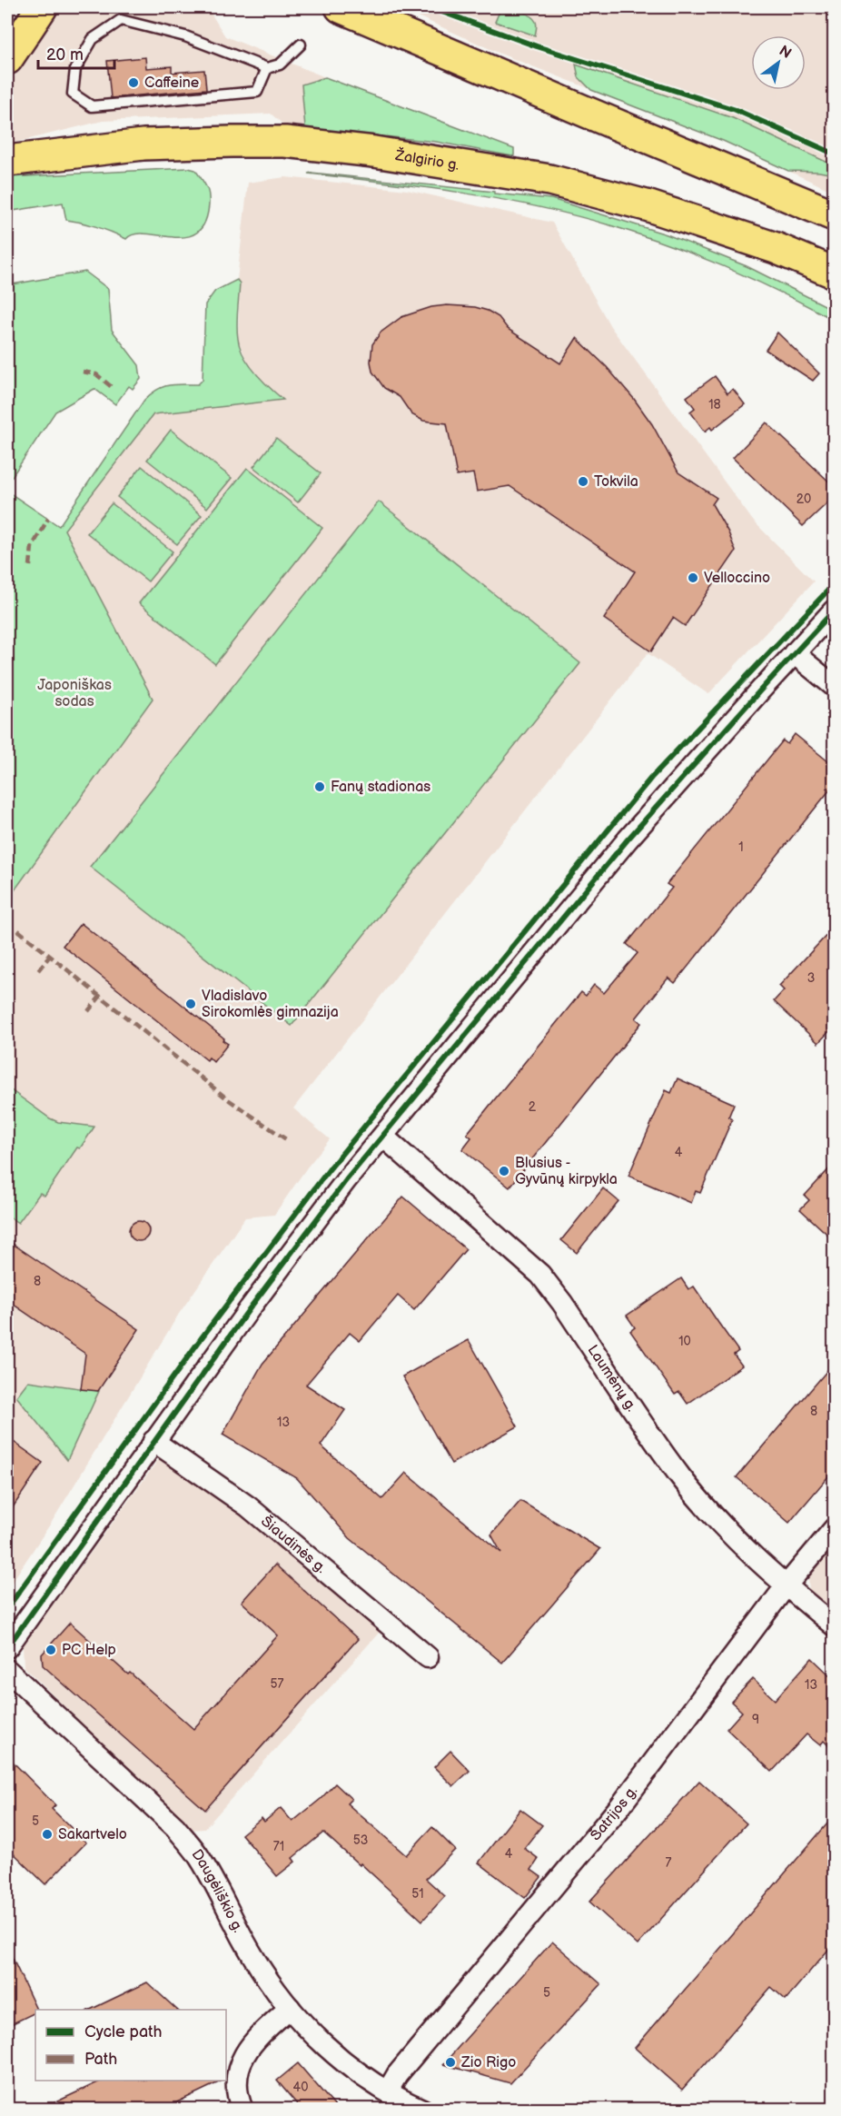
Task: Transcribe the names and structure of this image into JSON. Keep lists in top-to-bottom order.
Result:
{
  "streets": {
    "main road": ["Žalgirio g."],
    "street": [
      "Laumėnų g.",
      "Šiaudinės g.",
      "Šatrijos g.",
      "Daugėliškio g."
    ]
  },
  "crossings": [
    ["Laumėnų g.", "Šatrijos g."],
    ["Šatrijos g.", "Daugėliškio g."]
  ],
  "parks": ["Japoniškas sodas"],
  "places": [
    "Caffeine",
    "Tokvila",
    "Velloccino",
    "Fanų stadionas",
    "Vladislavo Sirokomlės gimnazija",
    "Blusius - Gyvūnų kirpykla",
    "PC Help",
    "Sakartvelo",
    "Zio Rigo"
  ],
  "house_numbers": [
    "18",
    "20",
    "1",
    "3",
    "2",
    "4",
    "8",
    "10",
    "8",
    "13",
    "57",
    "13",
    "9",
    "5",
    "53",
    "71",
    "4",
    "7",
    "51",
    "5",
    "40"
  ],
  "legend": ["Cycle path", "Path"],
  "scale_bar": "20 m",
  "north": "top right"
}
